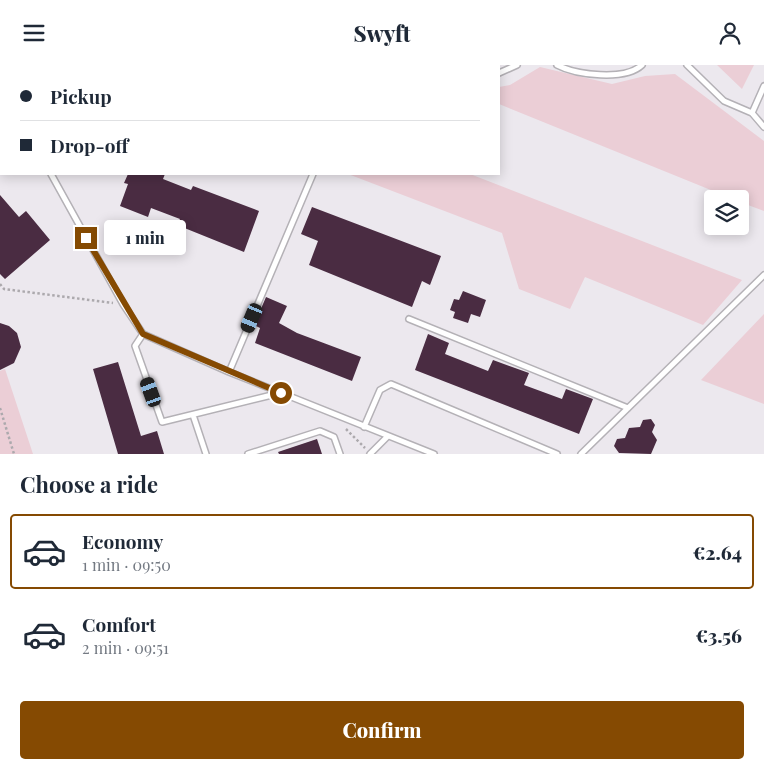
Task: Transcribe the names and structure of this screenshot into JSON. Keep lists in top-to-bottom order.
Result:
{
  "page": {
    "header": "Swyft",
    "banner": ["Pickup", "Drop-off"],
    "bubble": "1 min",
    "heading": "Choose a ride",
    "list": [
      {
        "name": "Economy",
        "note": "1 min · 09:50",
        "value": "€2.64"
      },
      {
        "name": "Comfort",
        "note": "2 min · 09:51",
        "value": "€3.56"
      }
    ],
    "buttons": "Confirm"
  }
}
